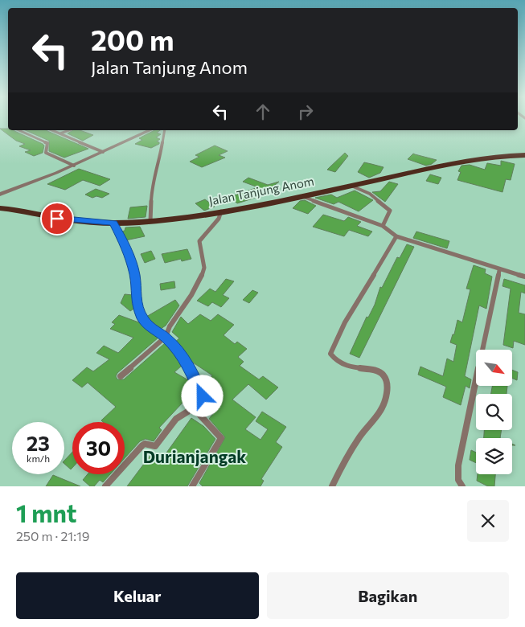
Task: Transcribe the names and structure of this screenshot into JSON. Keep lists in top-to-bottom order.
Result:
{
  "streets": {
    "main road": ["Jalan Tanjung Anom"]
  },
  "districts": ["Durianjangak"],
  "north": "bottom right",
  "page": {
    "turn": ["200 m", "Jalan Tanjung Anom"],
    "speed": "23 km/h",
    "limit": "30",
    "heading": ["1 mnt", "250 m · 21:19"],
    "buttons": ["Keluar", "Bagikan"]
  }
}
